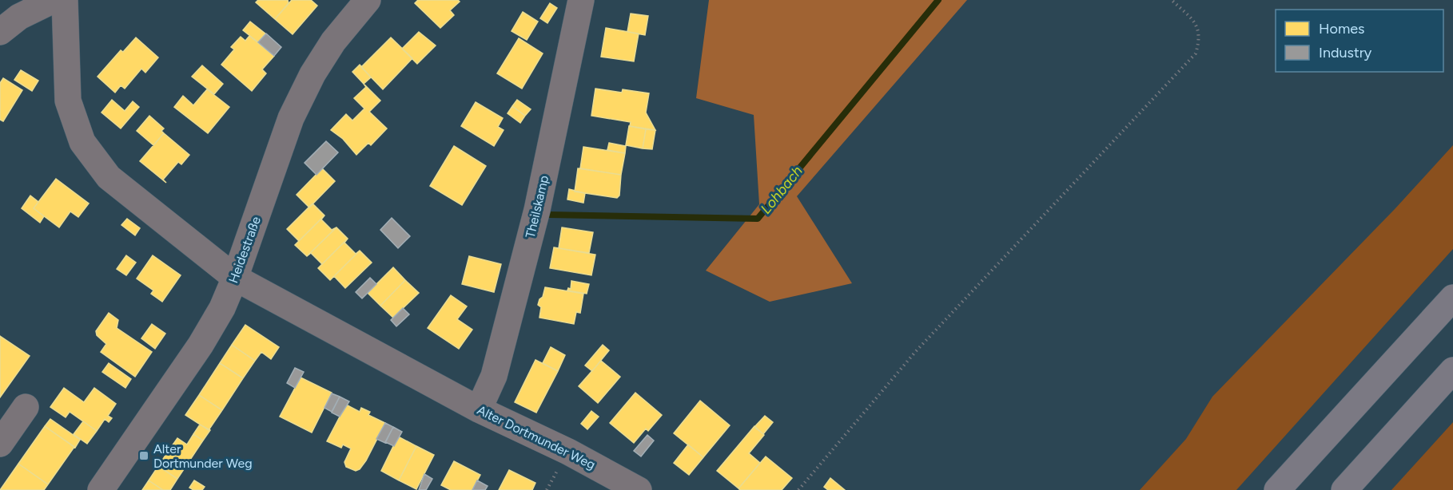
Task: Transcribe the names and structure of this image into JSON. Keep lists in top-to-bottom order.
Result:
{
  "streets": {
    "street": ["Theilskamp", "Heidestraße", "Alter Dortmunder Weg"]
  },
  "crossings": [
    ["Theilskamp", "Alter Dortmunder Weg"],
    ["Heidestraße", "Alter Dortmunder Weg"]
  ],
  "water": ["Lohbach"],
  "places": {
    "transit": ["Alter Dortmunder Weg"]
  },
  "legend": ["Homes", "Industry"]
}
